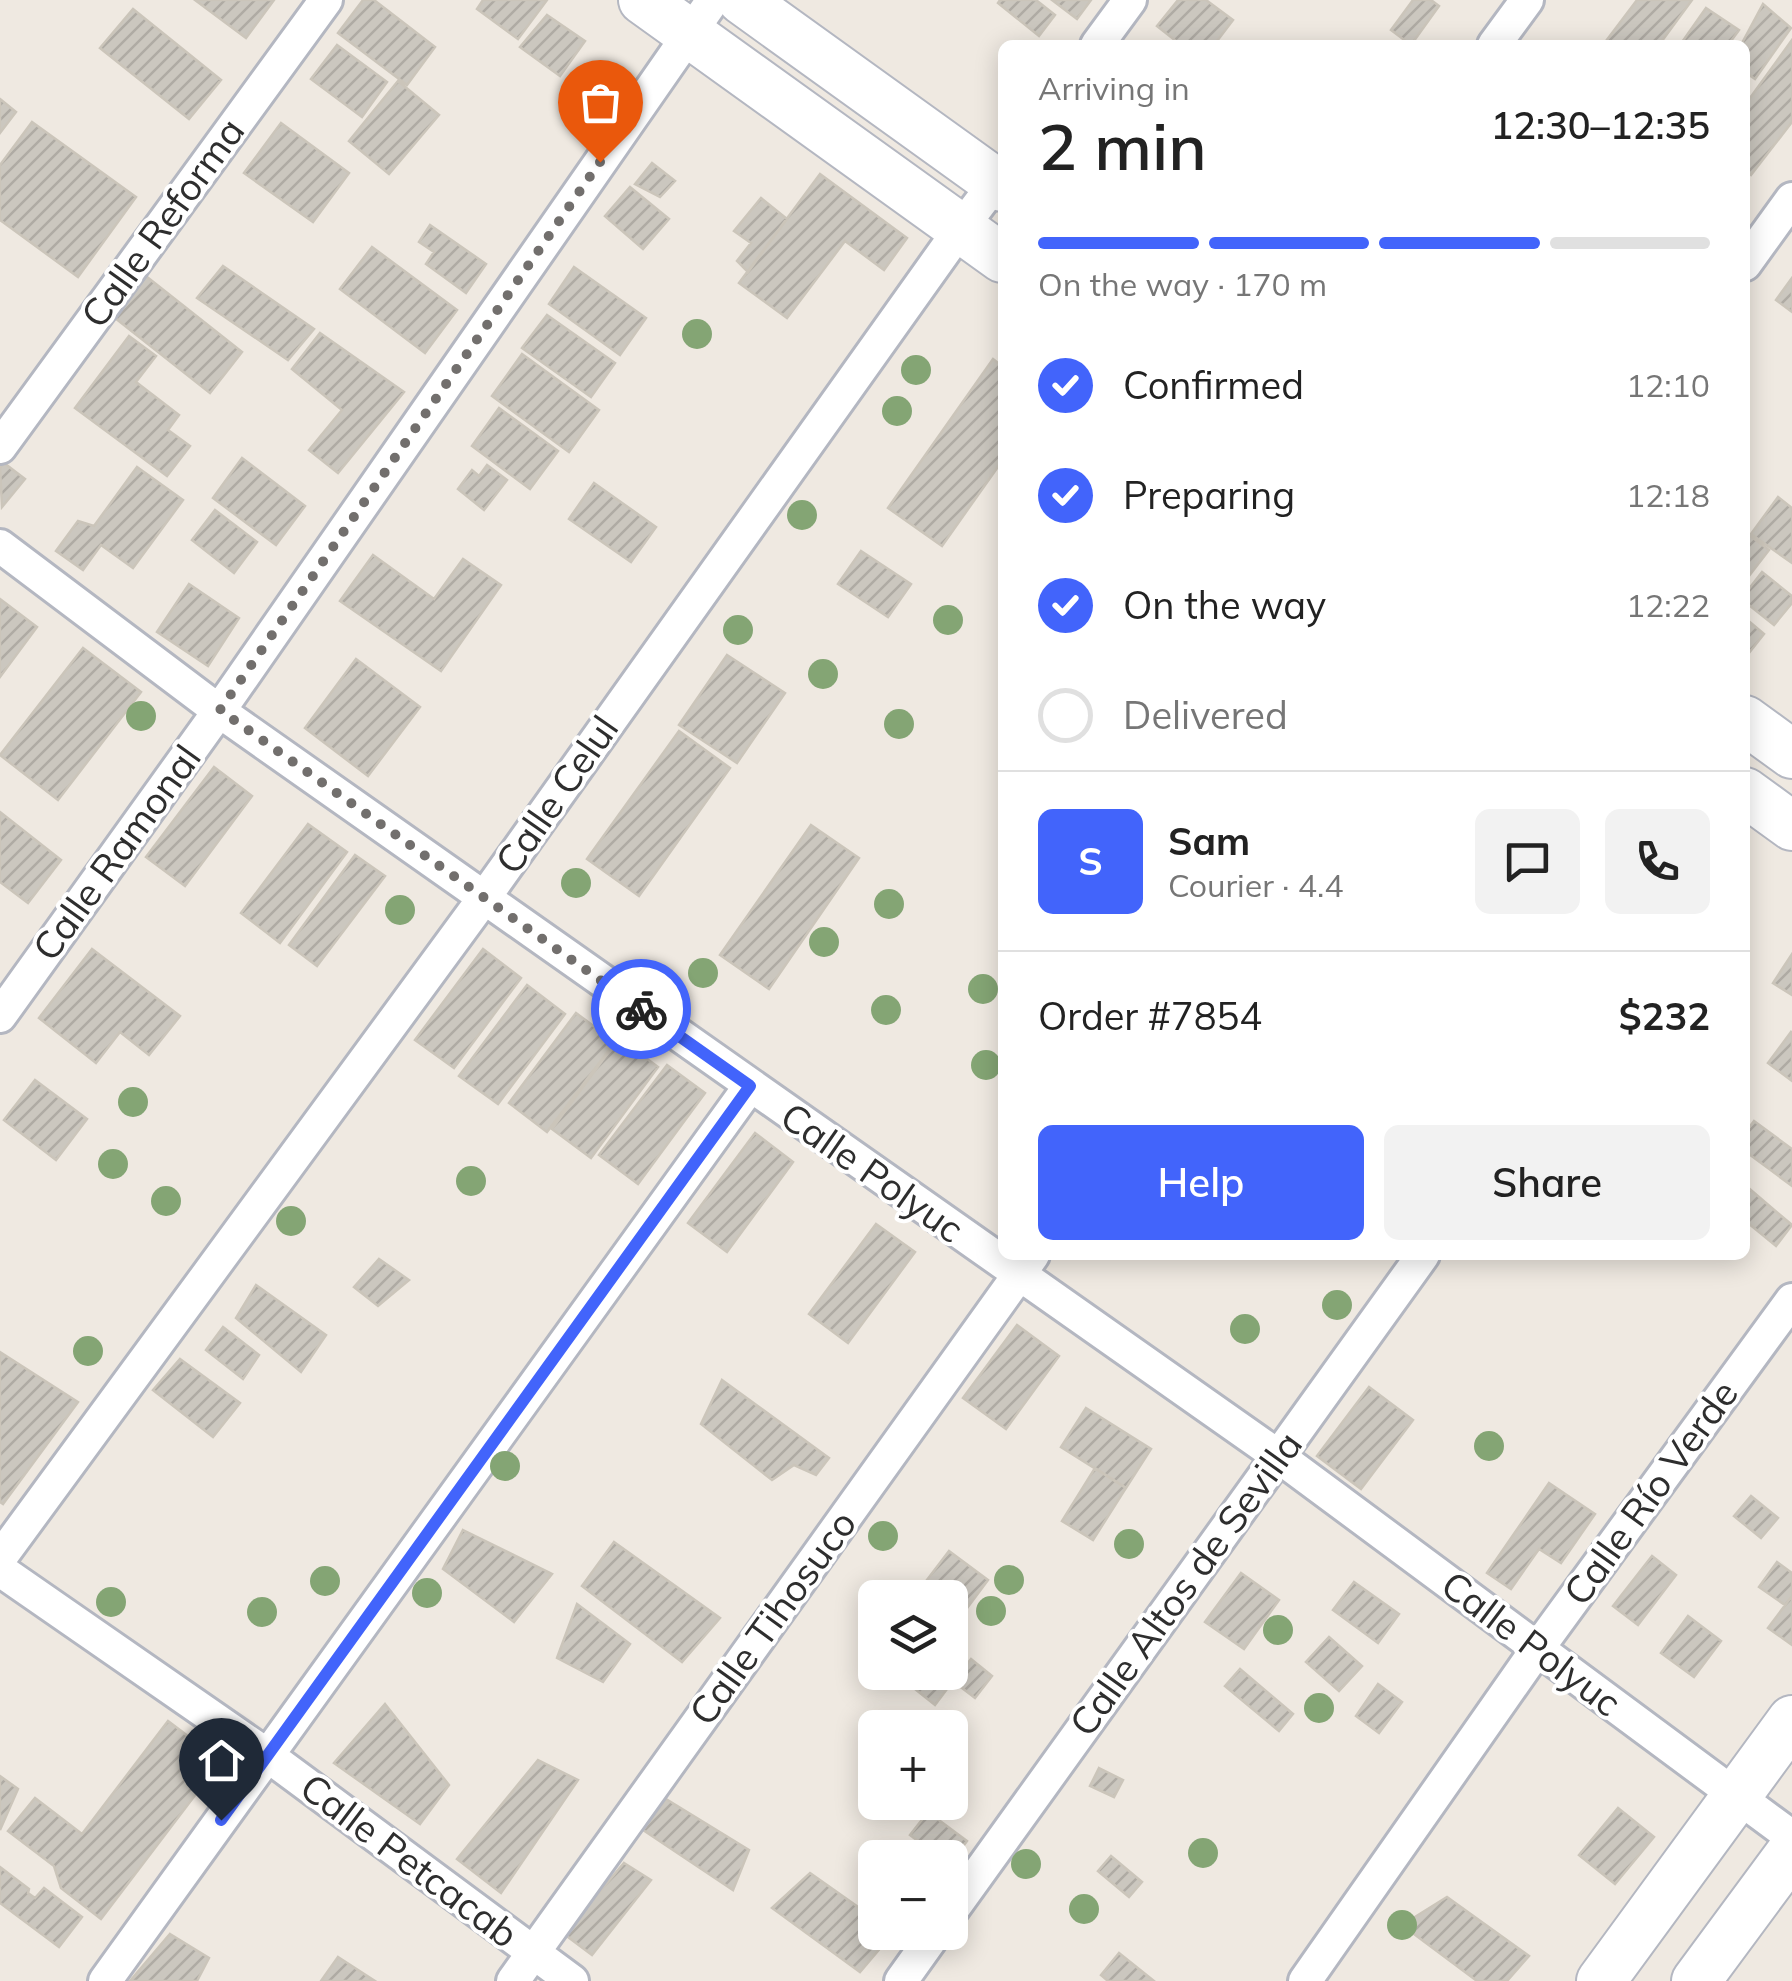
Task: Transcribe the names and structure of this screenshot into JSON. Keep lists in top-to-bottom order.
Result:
{
  "streets": {
    "street": [
      "Calle Reforma",
      "Calle Celul",
      "Calle Ramonal",
      "Calle Polyuc",
      "Calle Río Verde",
      "Calle Altos de Sevilla",
      "Calle Tihosuco",
      "Calle Petcacab"
    ]
  },
  "crossings": [
    ["Calle Celul", "Calle Polyuc"],
    ["Calle Ramonal", "Calle Polyuc"],
    ["Calle Polyuc", "Calle Río Verde"],
    ["Calle Polyuc", "Calle Altos de Sevilla"],
    ["Calle Polyuc", "Calle Tihosuco"],
    ["Calle Tihosuco", "Calle Petcacab"]
  ],
  "page": {
    "heading": ["2 min", "Arriving in", "12:30–12:35"],
    "panel": [
      "Sam",
      "Courier · 4.4",
      "Order #7854",
      "$232"
    ],
    "bar": "On the way · 170 m",
    "list": [
      ["Confirmed", "12:10"],
      ["Preparing", "12:18"],
      ["On the way", "12:22"],
      "Delivered"
    ],
    "round": "S",
    "buttons": ["Help", "Share"],
    "map_buttons": ["+", "−"]
  }
}
